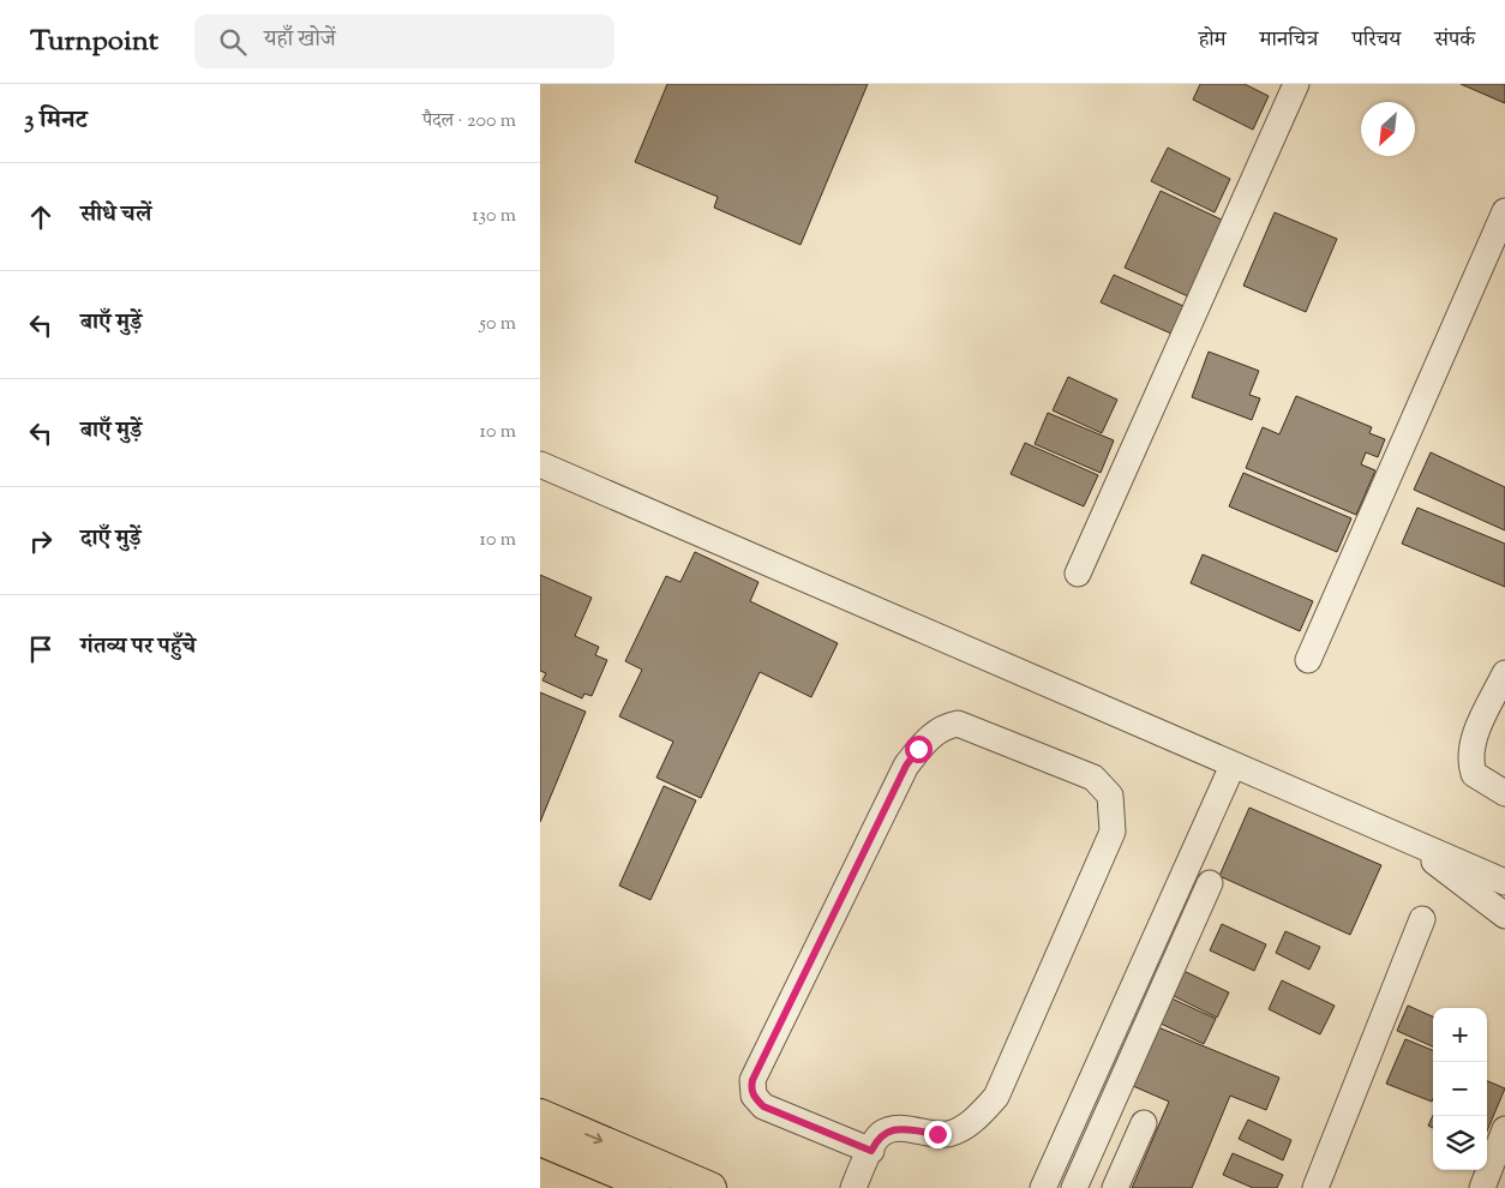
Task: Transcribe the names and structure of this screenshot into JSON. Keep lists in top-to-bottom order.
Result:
{
  "north": "bottom left",
  "page": {
    "header": "Turnpoint",
    "search": "यहाँ खोजें",
    "nav": [
      "होम",
      "मानचित्र",
      "परिचय",
      "संपर्क"
    ],
    "heading": ["3 मिनट", "पैदल · 200 m"],
    "list": [
      ["सीधे चलें", "130 m"],
      ["बाएँ मुड़ें", "50 m"],
      ["बाएँ मुड़ें", "10 m"],
      ["दाएँ मुड़ें", "10 m"],
      "गंतव्य पर पहुँचे"
    ],
    "map_buttons": ["+", "−"]
  }
}
